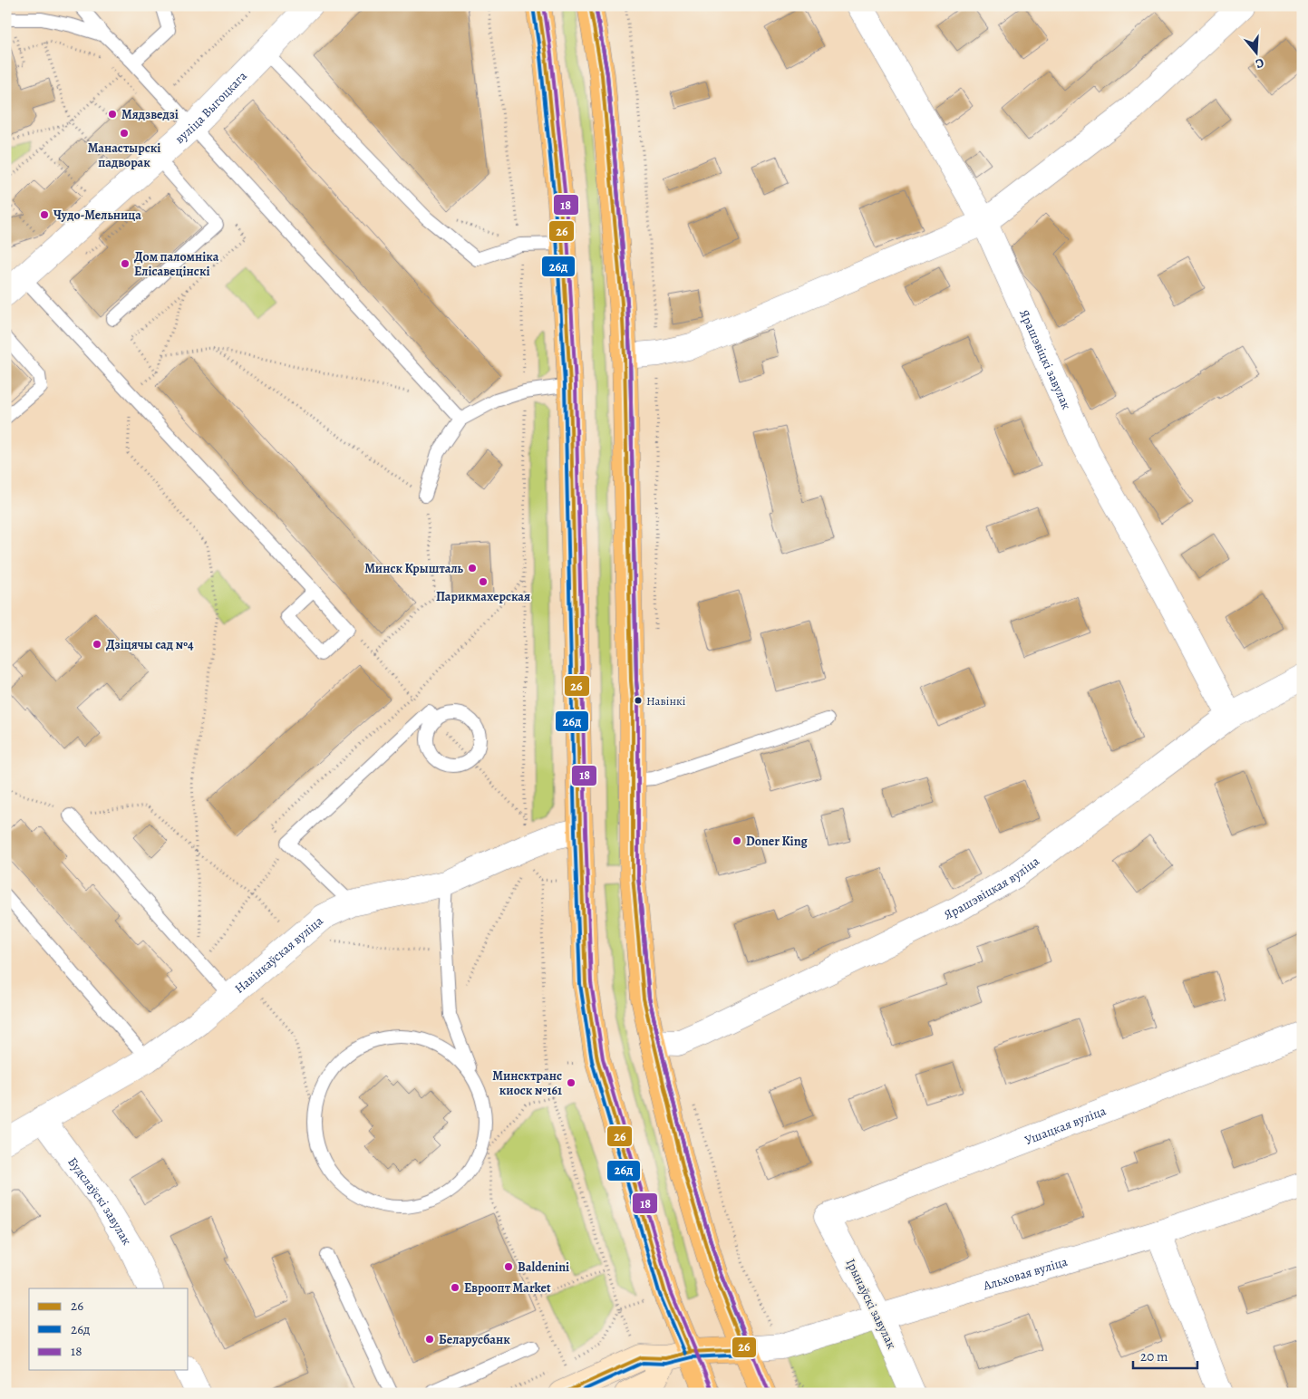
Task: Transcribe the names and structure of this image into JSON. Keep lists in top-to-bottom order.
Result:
{
  "streets": {
    "street": [
      "вуліца Выгоцкага",
      "Ярашэвіцкі завулак",
      "Ярашэвіцкая вуліца",
      "Навінкаўская вуліца",
      "Ушацкая вуліца",
      "Будслаўскі завулак",
      "Альховая вуліца",
      "Ірынаўскі завулак"
    ]
  },
  "crossings": [
    ["Ярашэвіцкі завулак", "Ярашэвіцкая вуліца"],
    ["Навінкаўская вуліца", "Будслаўскі завулак"],
    ["Ушацкая вуліца", "Ірынаўскі завулак"],
    ["Альховая вуліца", "Ірынаўскі завулак"]
  ],
  "places": [
    "Мядзведзі",
    "Манастырскі падворак",
    "Чудо-Мельница",
    "Дом паломніка Елісавецінскі",
    "Минск Крышталь",
    "Парикмахерская",
    "Дзіцячы сад №4",
    "Навінкі",
    "Doner King",
    "Минсктранс киоск №161",
    "Baldenini",
    "Евроопт Market",
    "Беларусбанк"
  ],
  "lines": ["transit line 26", "transit line 26д", "transit line 18"],
  "legend": ["26", "26д", "18"],
  "scale_bar": "20 m",
  "north": "bottom"
}
